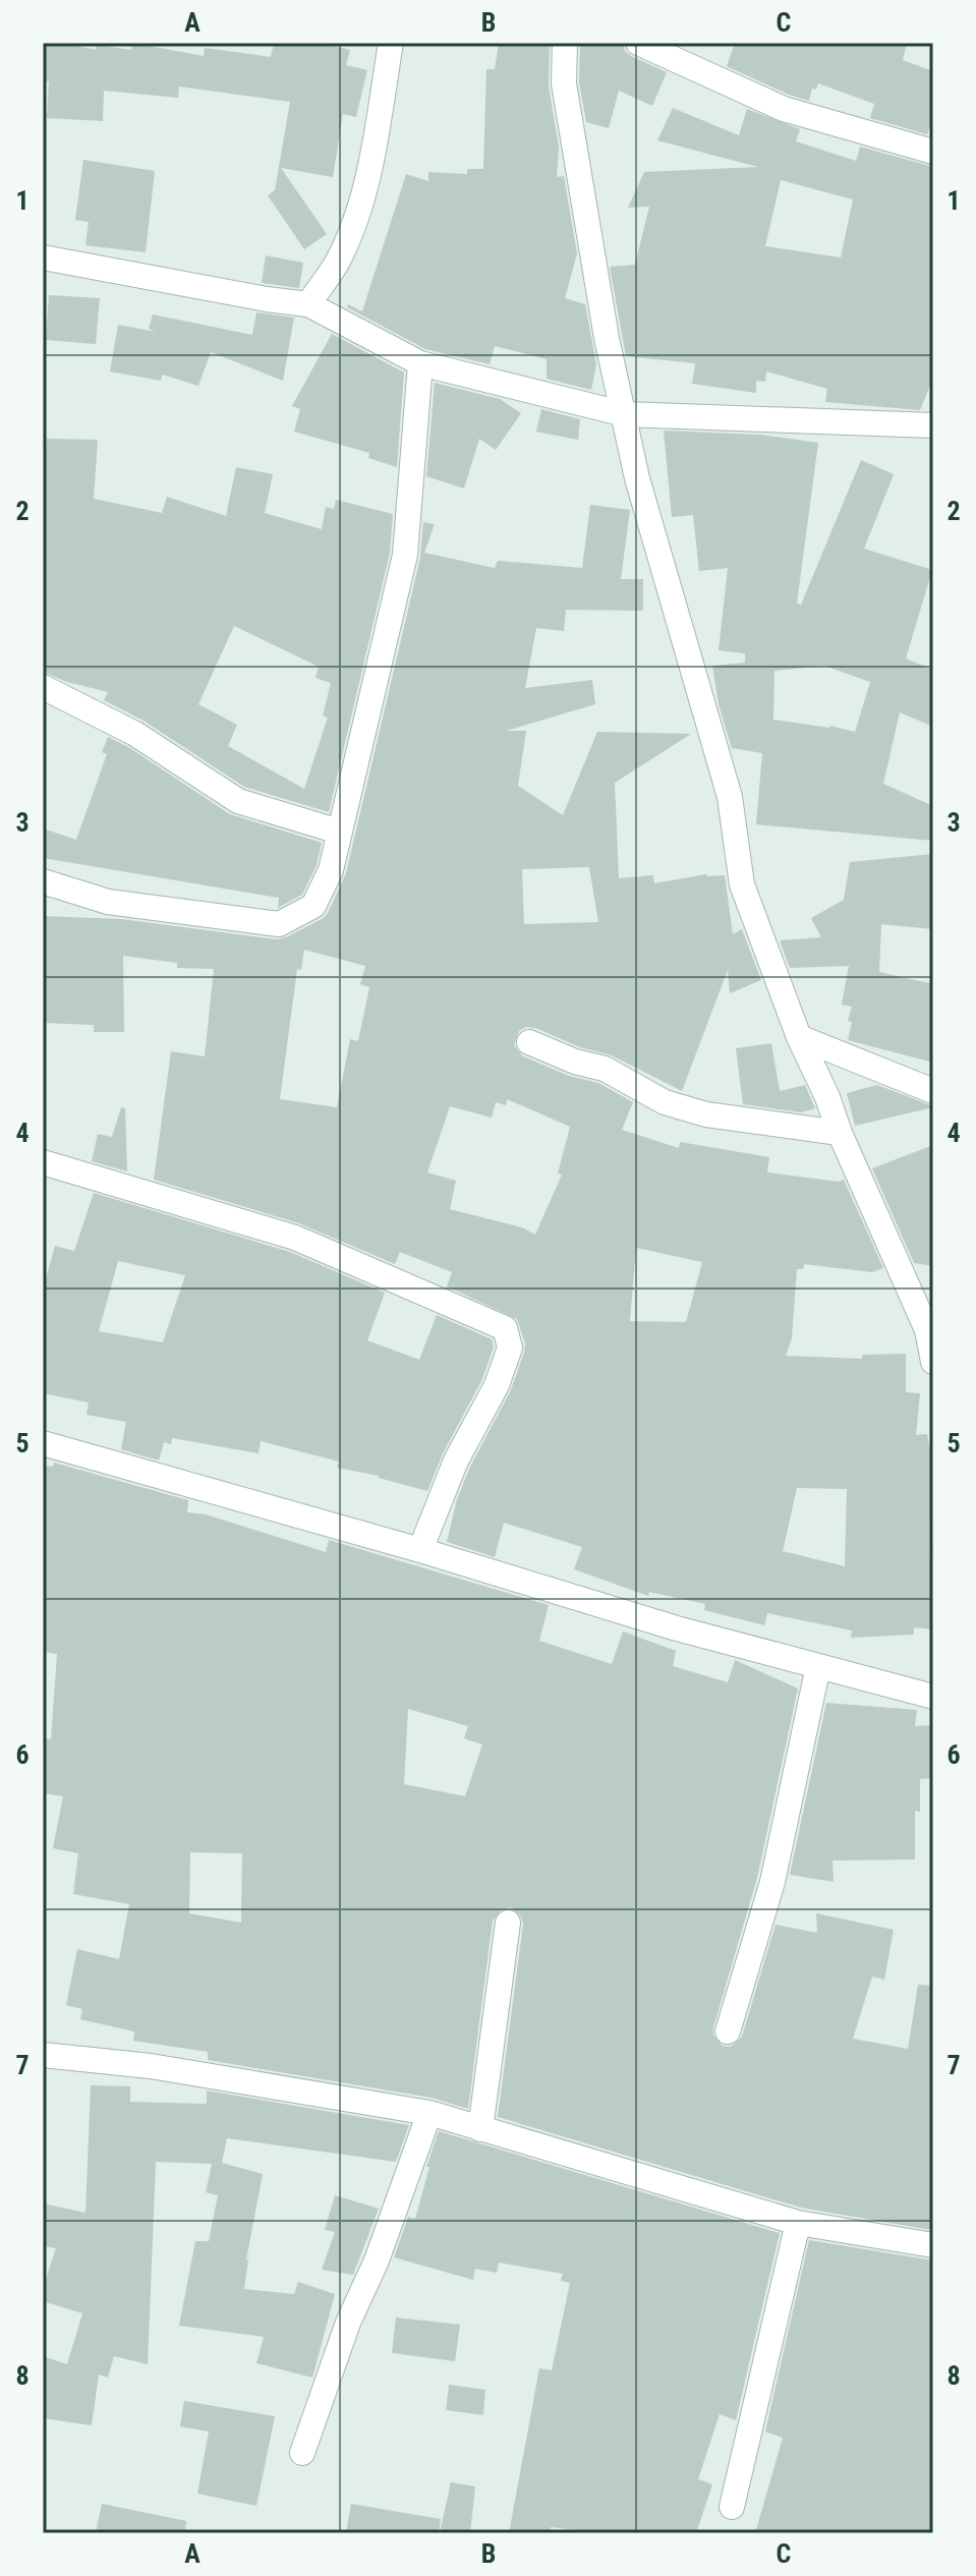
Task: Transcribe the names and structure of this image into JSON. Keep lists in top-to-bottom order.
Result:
{
  "grid": {
    "columns": ["A", "B", "C"],
    "rows": [
      "1",
      "2",
      "3",
      "4",
      "5",
      "6",
      "7",
      "8"
    ]
  }
}
